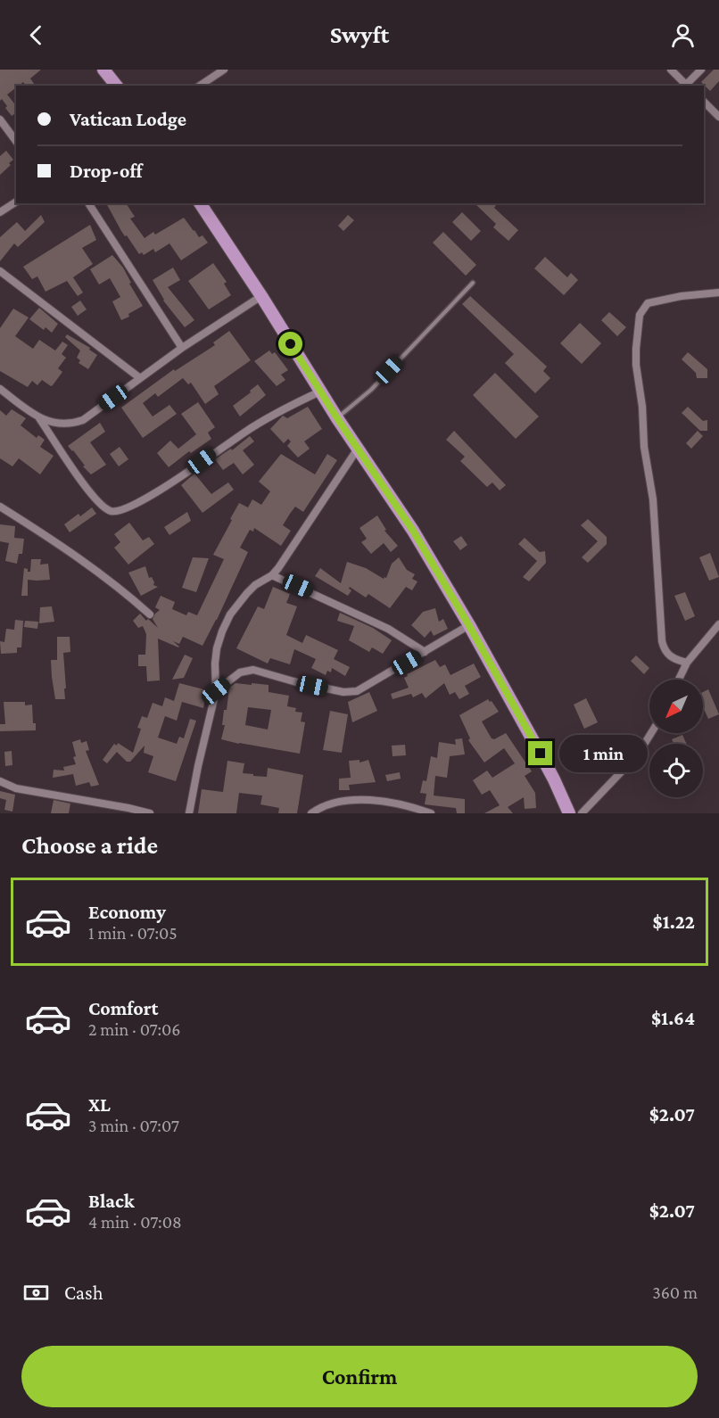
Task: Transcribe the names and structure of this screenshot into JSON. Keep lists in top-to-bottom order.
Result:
{
  "north": "bottom left",
  "page": {
    "header": "Swyft",
    "banner": ["Vatican Lodge", "Drop-off"],
    "bubble": "1 min",
    "heading": "Choose a ride",
    "list": [
      {
        "name": "Economy",
        "note": "1 min · 07:05",
        "value": "$1.22"
      },
      {
        "name": "Comfort",
        "note": "2 min · 07:06",
        "value": "$1.64"
      },
      {
        "name": "XL",
        "note": "3 min · 07:07",
        "value": "$2.07"
      },
      {
        "name": "Black",
        "note": "4 min · 07:08",
        "value": "$2.07"
      }
    ],
    "pay": ["Cash", "360 m"],
    "buttons": "Confirm"
  }
}
